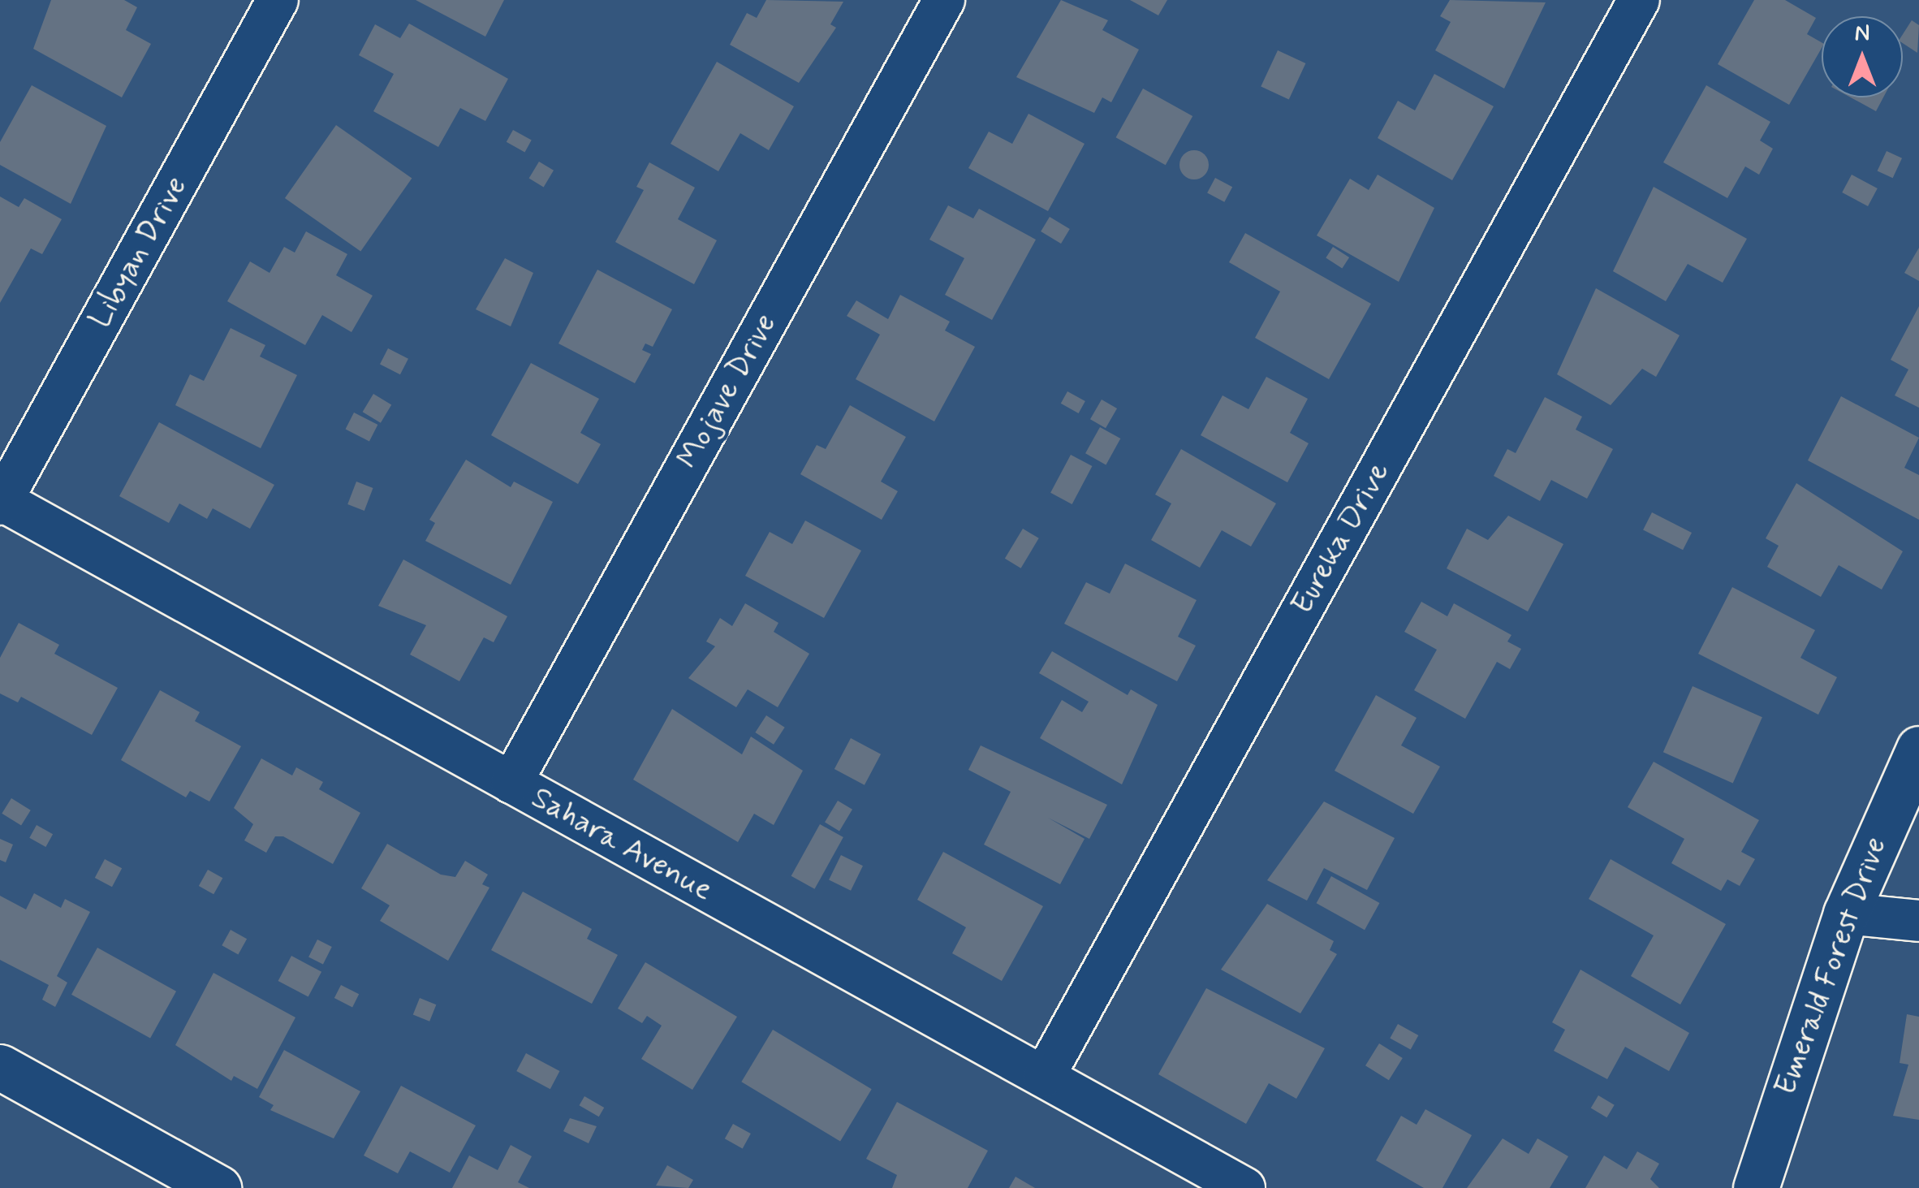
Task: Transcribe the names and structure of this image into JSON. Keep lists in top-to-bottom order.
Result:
{
  "streets": {
    "street": [
      "Libyan Drive",
      "Mojave Drive",
      "Eureka Drive",
      "Sahara Avenue",
      "Emerald Forest Drive"
    ]
  },
  "crossings": [
    ["Libyan Drive", "Sahara Avenue"],
    ["Mojave Drive", "Sahara Avenue"],
    ["Eureka Drive", "Sahara Avenue"]
  ],
  "north": "top"
}
